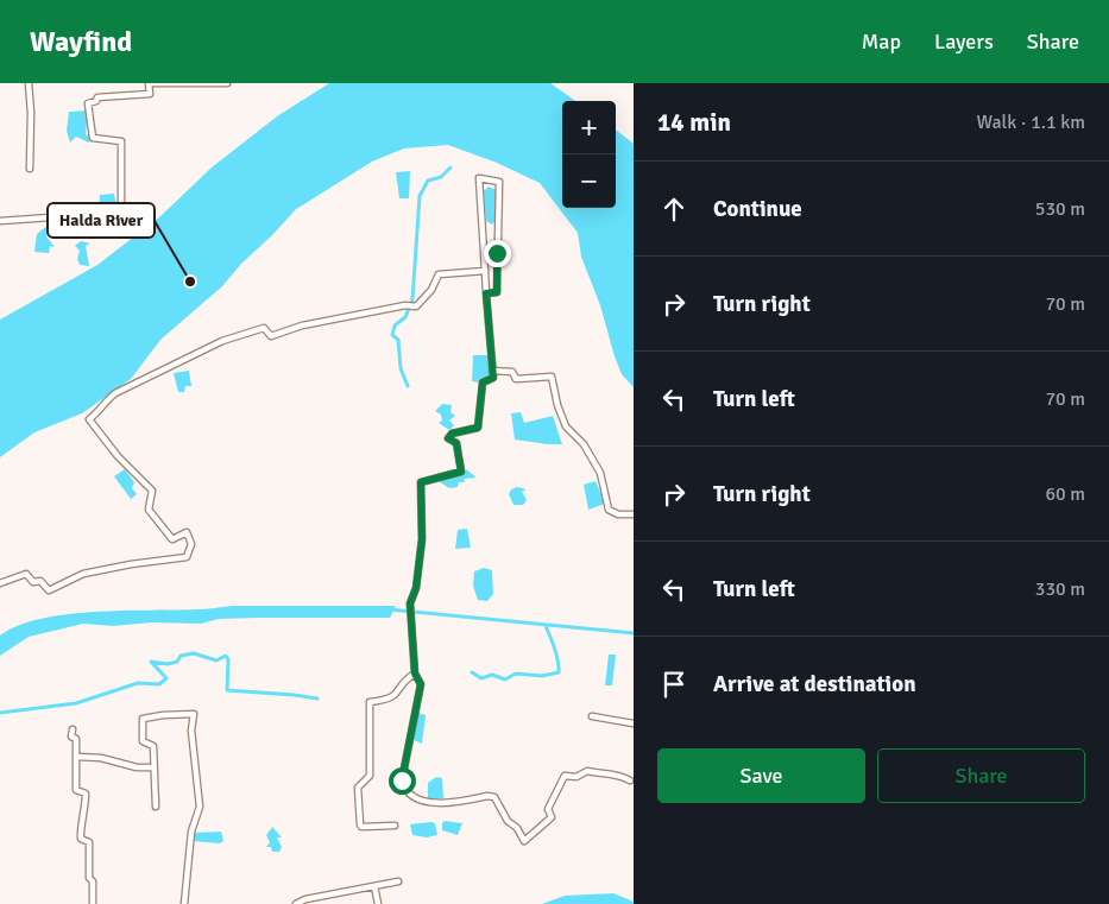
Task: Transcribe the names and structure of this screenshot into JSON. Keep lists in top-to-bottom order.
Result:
{
  "places": ["Halda River"],
  "page": {
    "header": "Wayfind",
    "nav": ["Map", "Layers", "Share"],
    "heading": ["14 min", "Walk · 1.1 km"],
    "map_buttons": ["+", "−"],
    "list": [
      ["Continue", "530 m"],
      ["Turn right", "70 m"],
      ["Turn left", "70 m"],
      ["Turn right", "60 m"],
      ["Turn left", "330 m"],
      "Arrive at destination"
    ],
    "buttons": ["Save", "Share"]
  }
}
